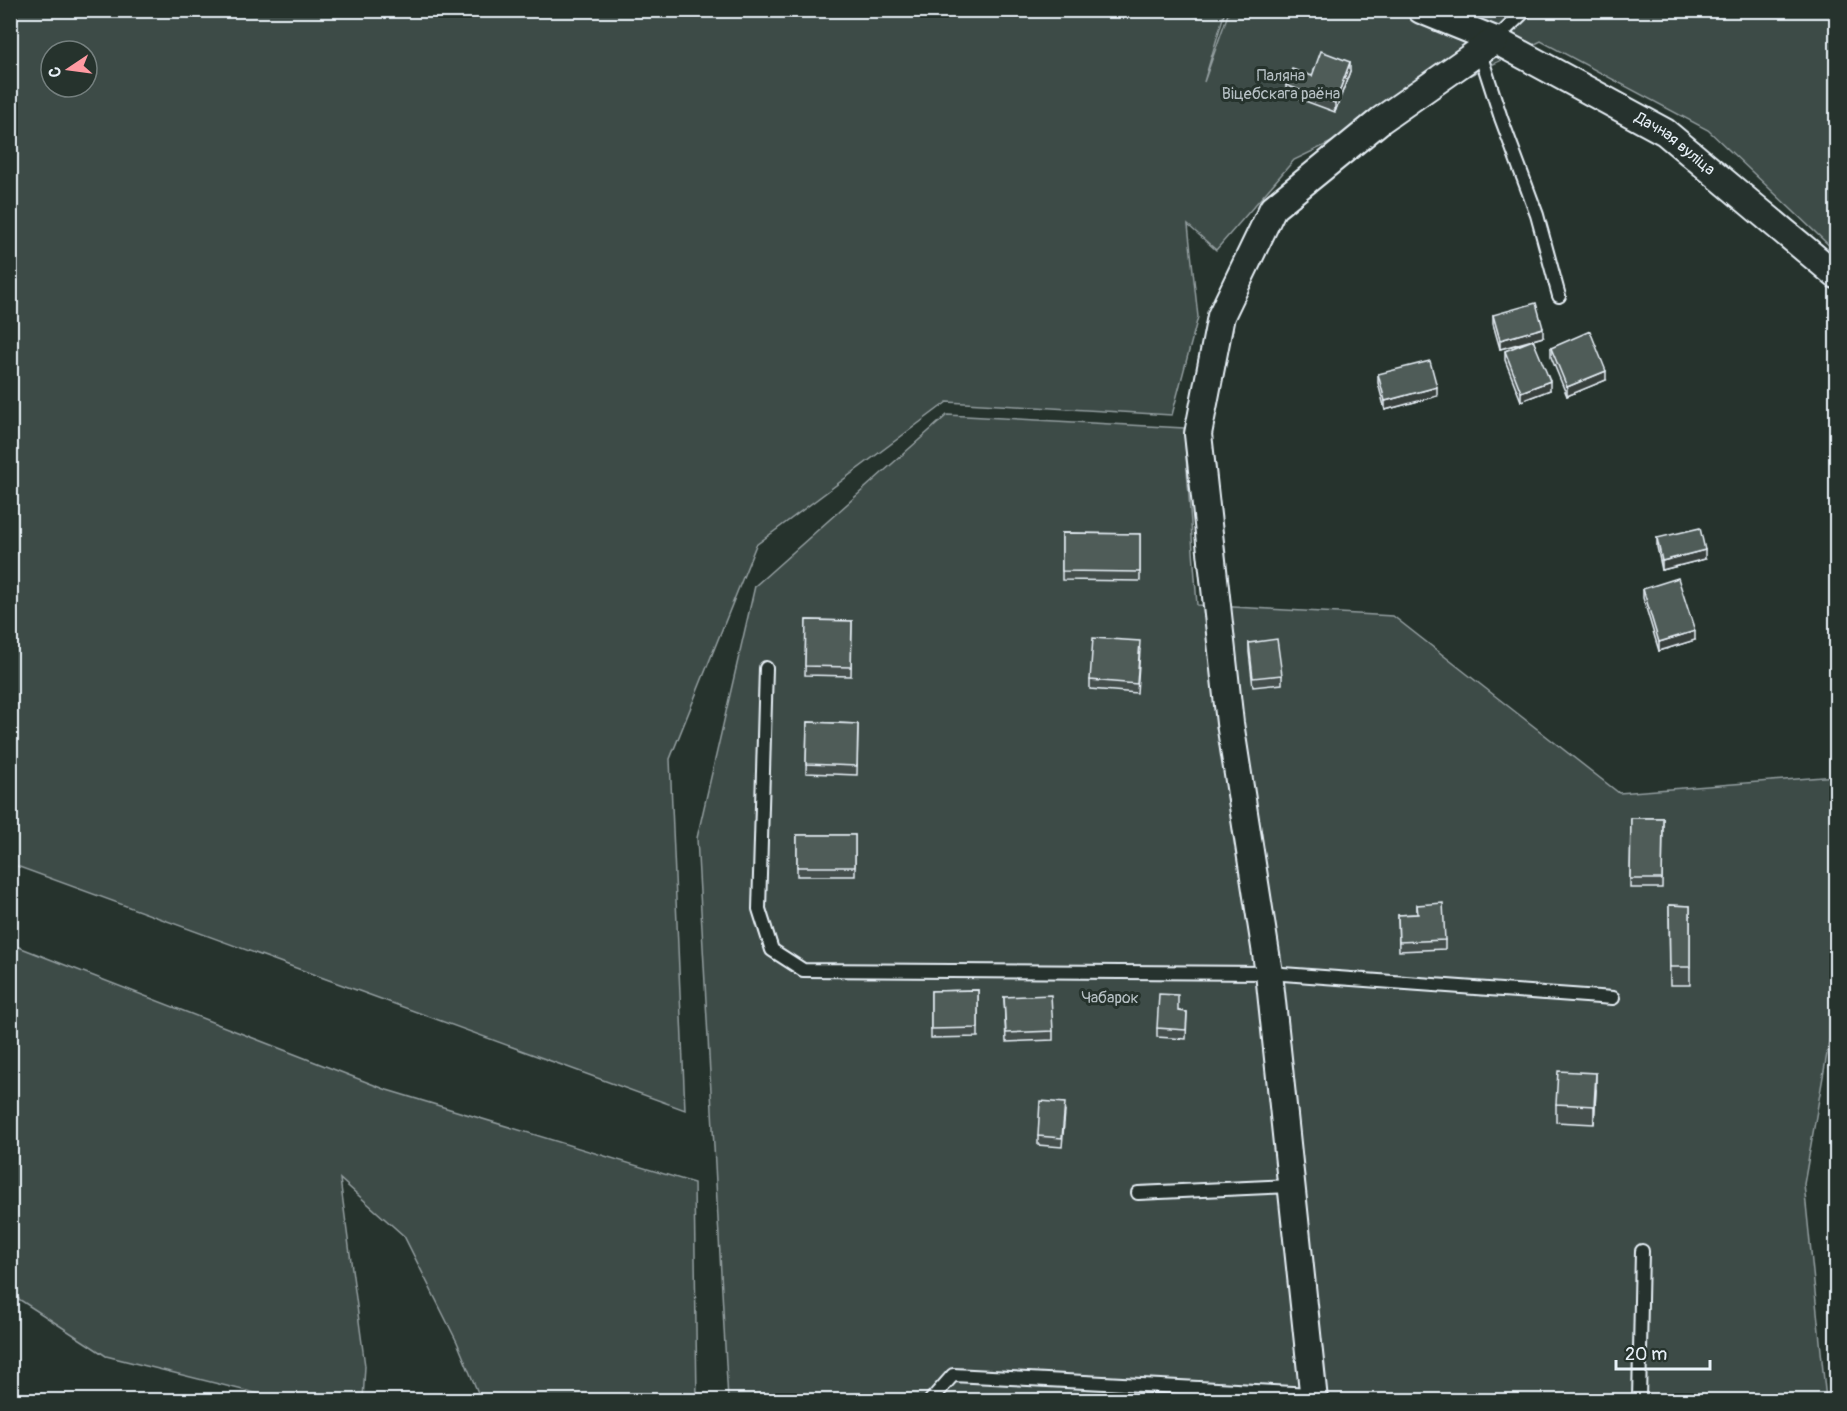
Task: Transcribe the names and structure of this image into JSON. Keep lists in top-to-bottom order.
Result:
{
  "streets": {
    "street": ["Дачная вуліца"]
  },
  "parks": ["Паляна Віцебскага раёна", "Чабарок"],
  "scale_bar": "20 m",
  "north": "left"
}
